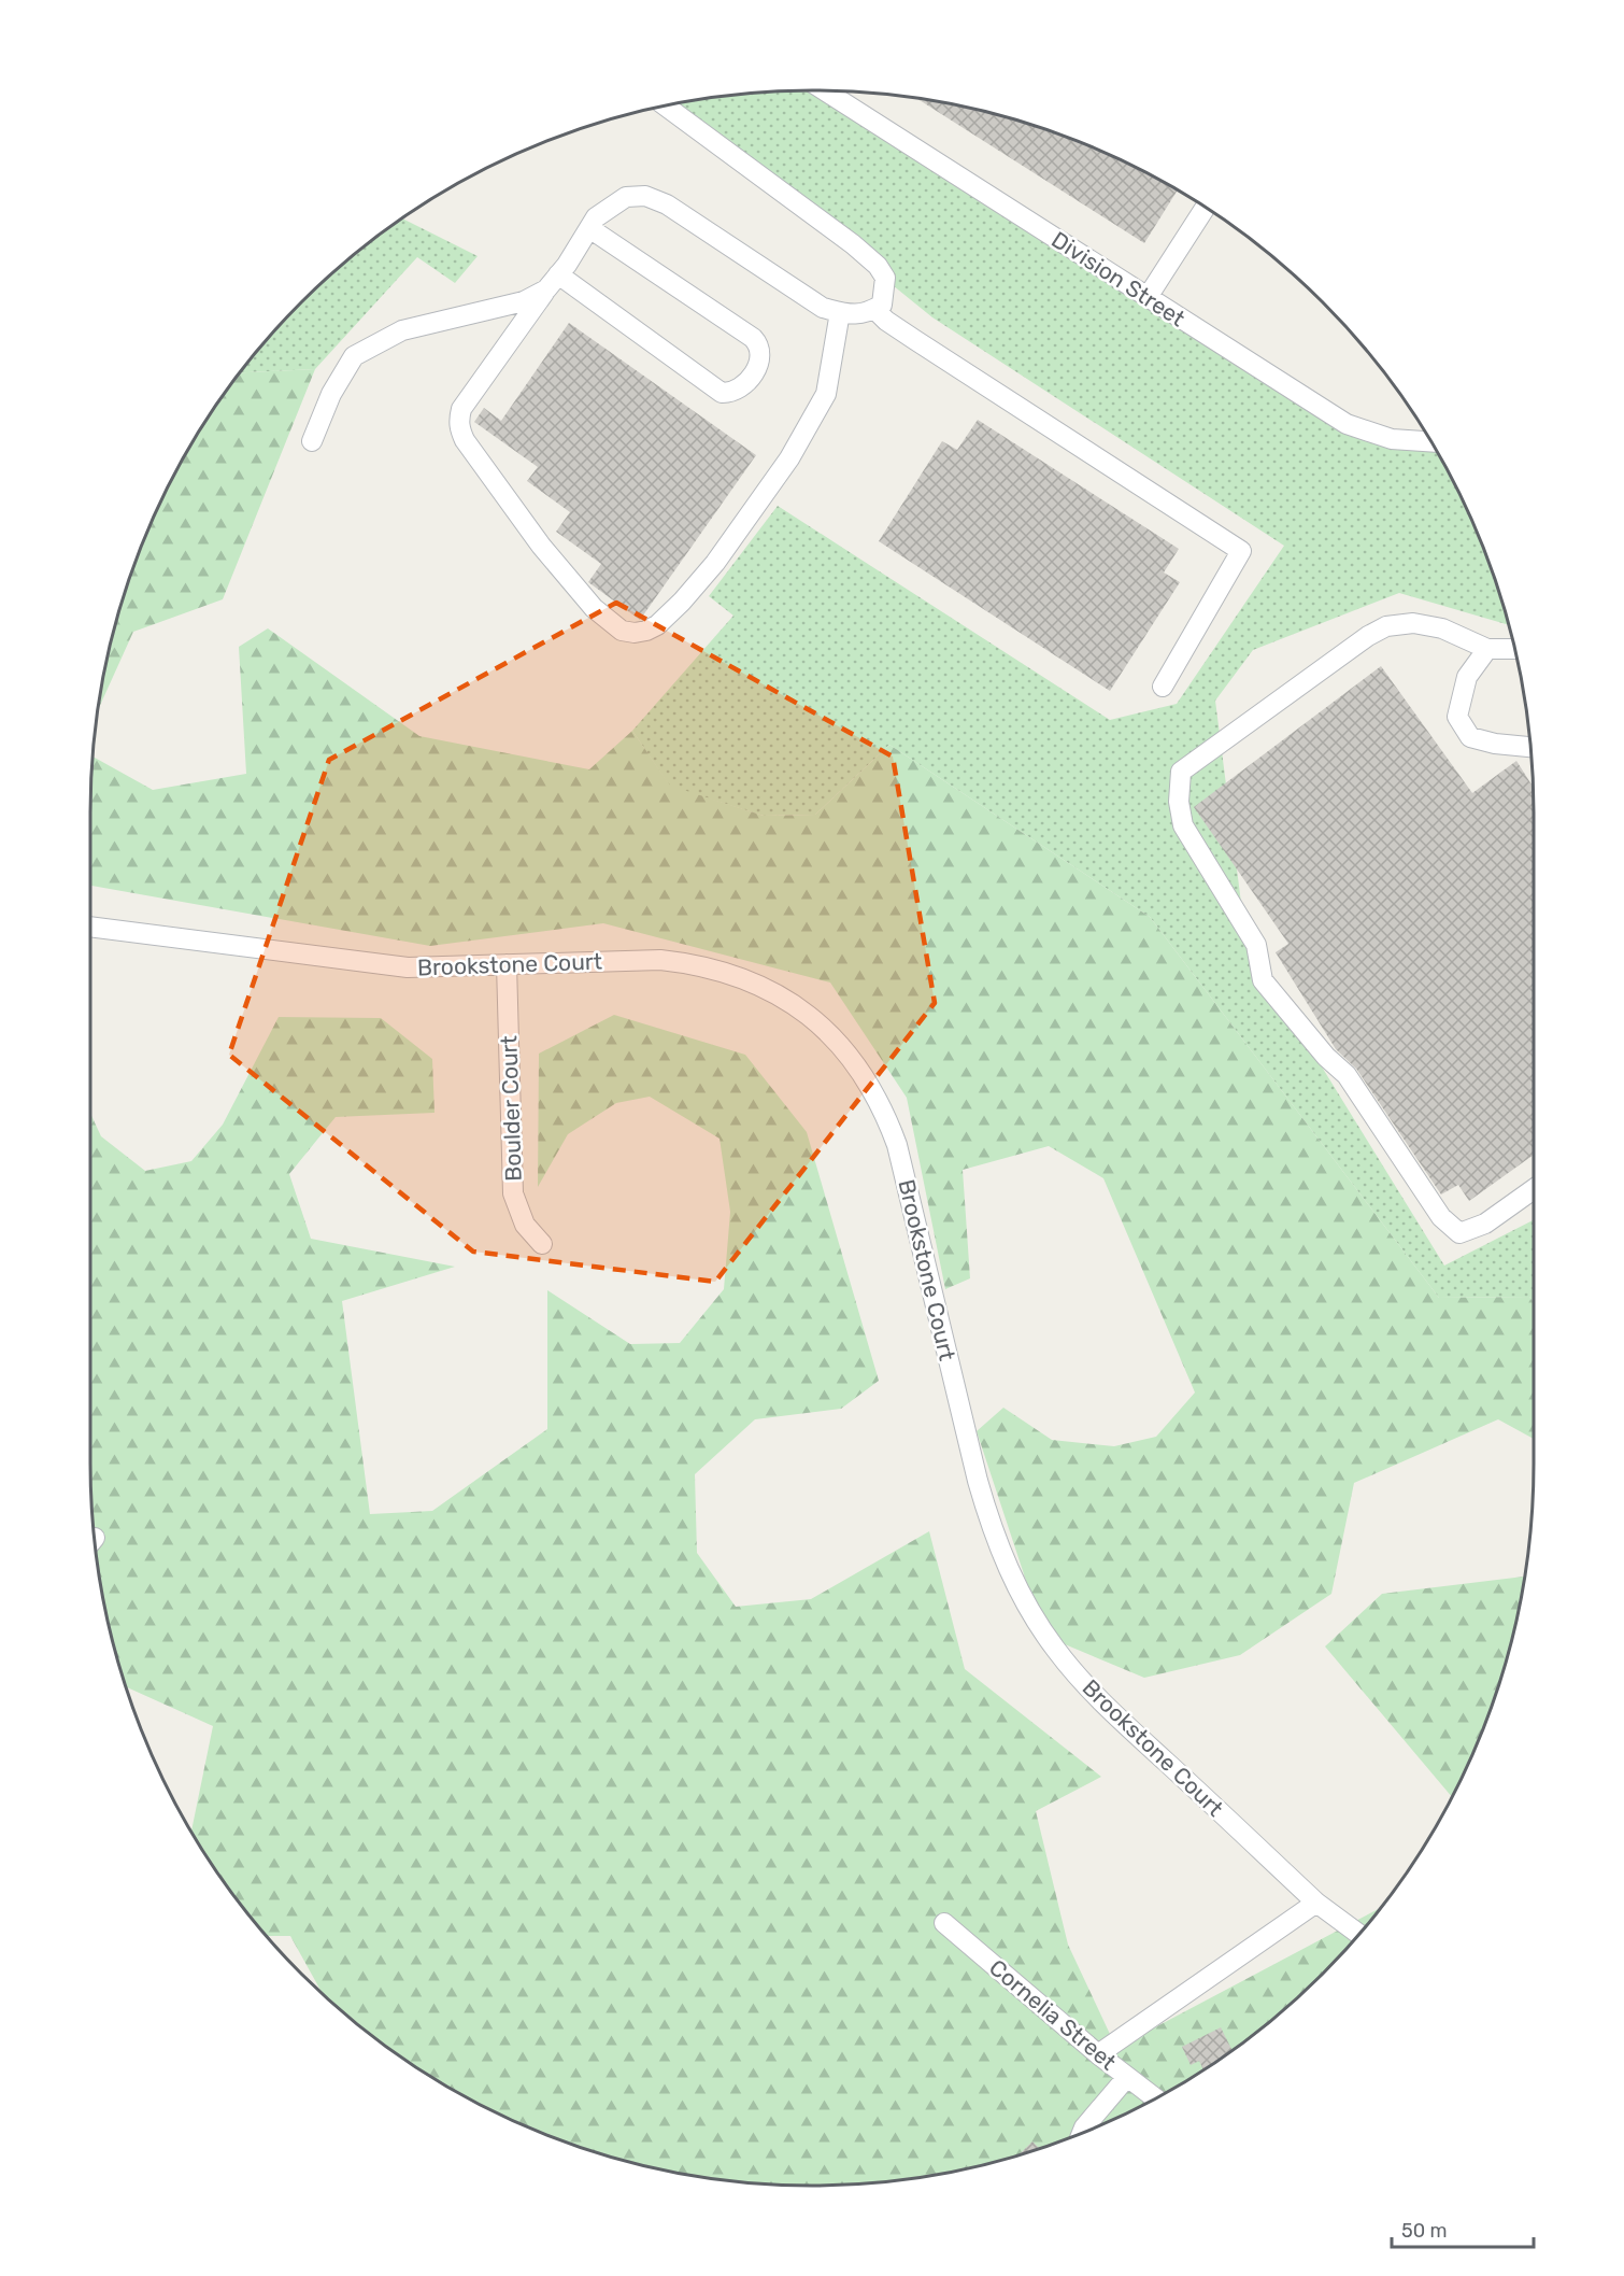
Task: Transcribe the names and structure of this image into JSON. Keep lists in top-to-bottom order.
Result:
{
  "streets": {
    "street": [
      "Division Street",
      "Brookstone Court",
      "Boulder Court",
      "Cornelia Street"
    ]
  },
  "crossings": [
    ["Brookstone Court", "Boulder Court"]
  ],
  "scale_bar": "50 m"
}
